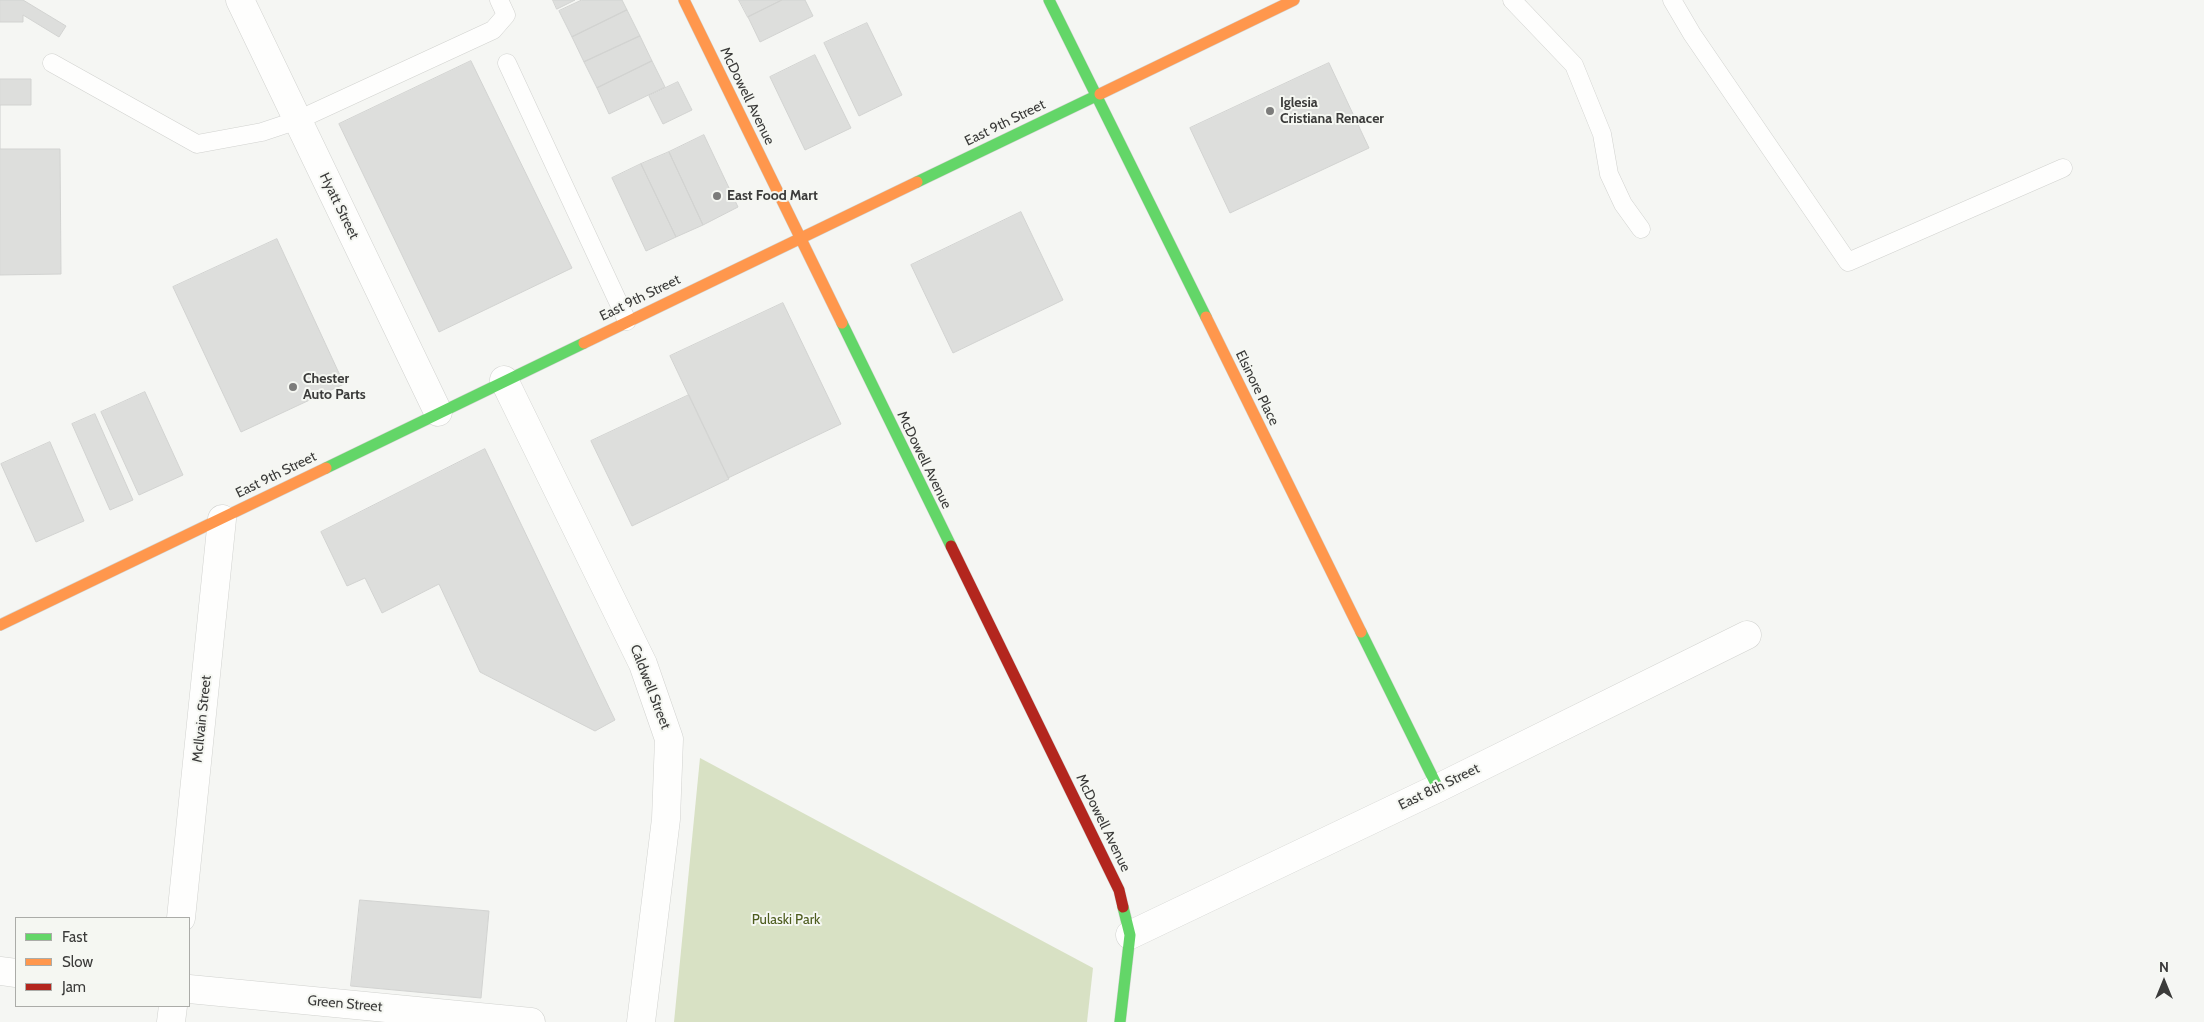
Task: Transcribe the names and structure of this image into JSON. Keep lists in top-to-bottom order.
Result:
{
  "streets": {
    "street": [
      "McDowell Avenue",
      "East 9th Street",
      "Hyatt Street",
      "Elsinore Place",
      "Caldwell Street",
      "McIlvain Street",
      "East 8th Street",
      "Green Street"
    ]
  },
  "crossings": [
    ["McDowell Avenue", "East 9th Street"],
    ["McDowell Avenue", "East 8th Street"],
    ["East 9th Street", "Hyatt Street"],
    ["East 9th Street", "Elsinore Place"],
    ["East 9th Street", "Caldwell Street"],
    ["East 9th Street", "McIlvain Street"],
    ["Elsinore Place", "East 8th Street"]
  ],
  "parks": ["Pulaski Park"],
  "places": ["Iglesia Cristiana Renacer", "East Food Mart", "Chester Auto Parts"],
  "legend": ["Fast", "Slow", "Jam"],
  "north": "top"
}
